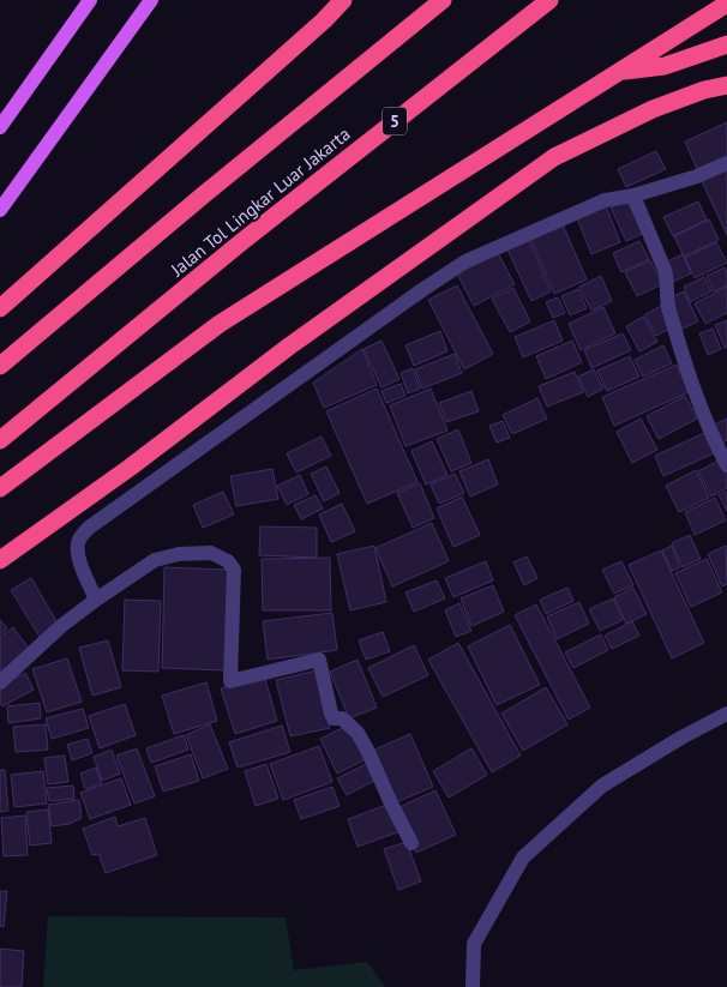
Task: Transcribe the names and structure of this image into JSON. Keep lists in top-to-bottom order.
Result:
{
  "streets": {
    "highway": ["5", "Jalan Tol Lingkar Luar Jakarta"]
  }
}
